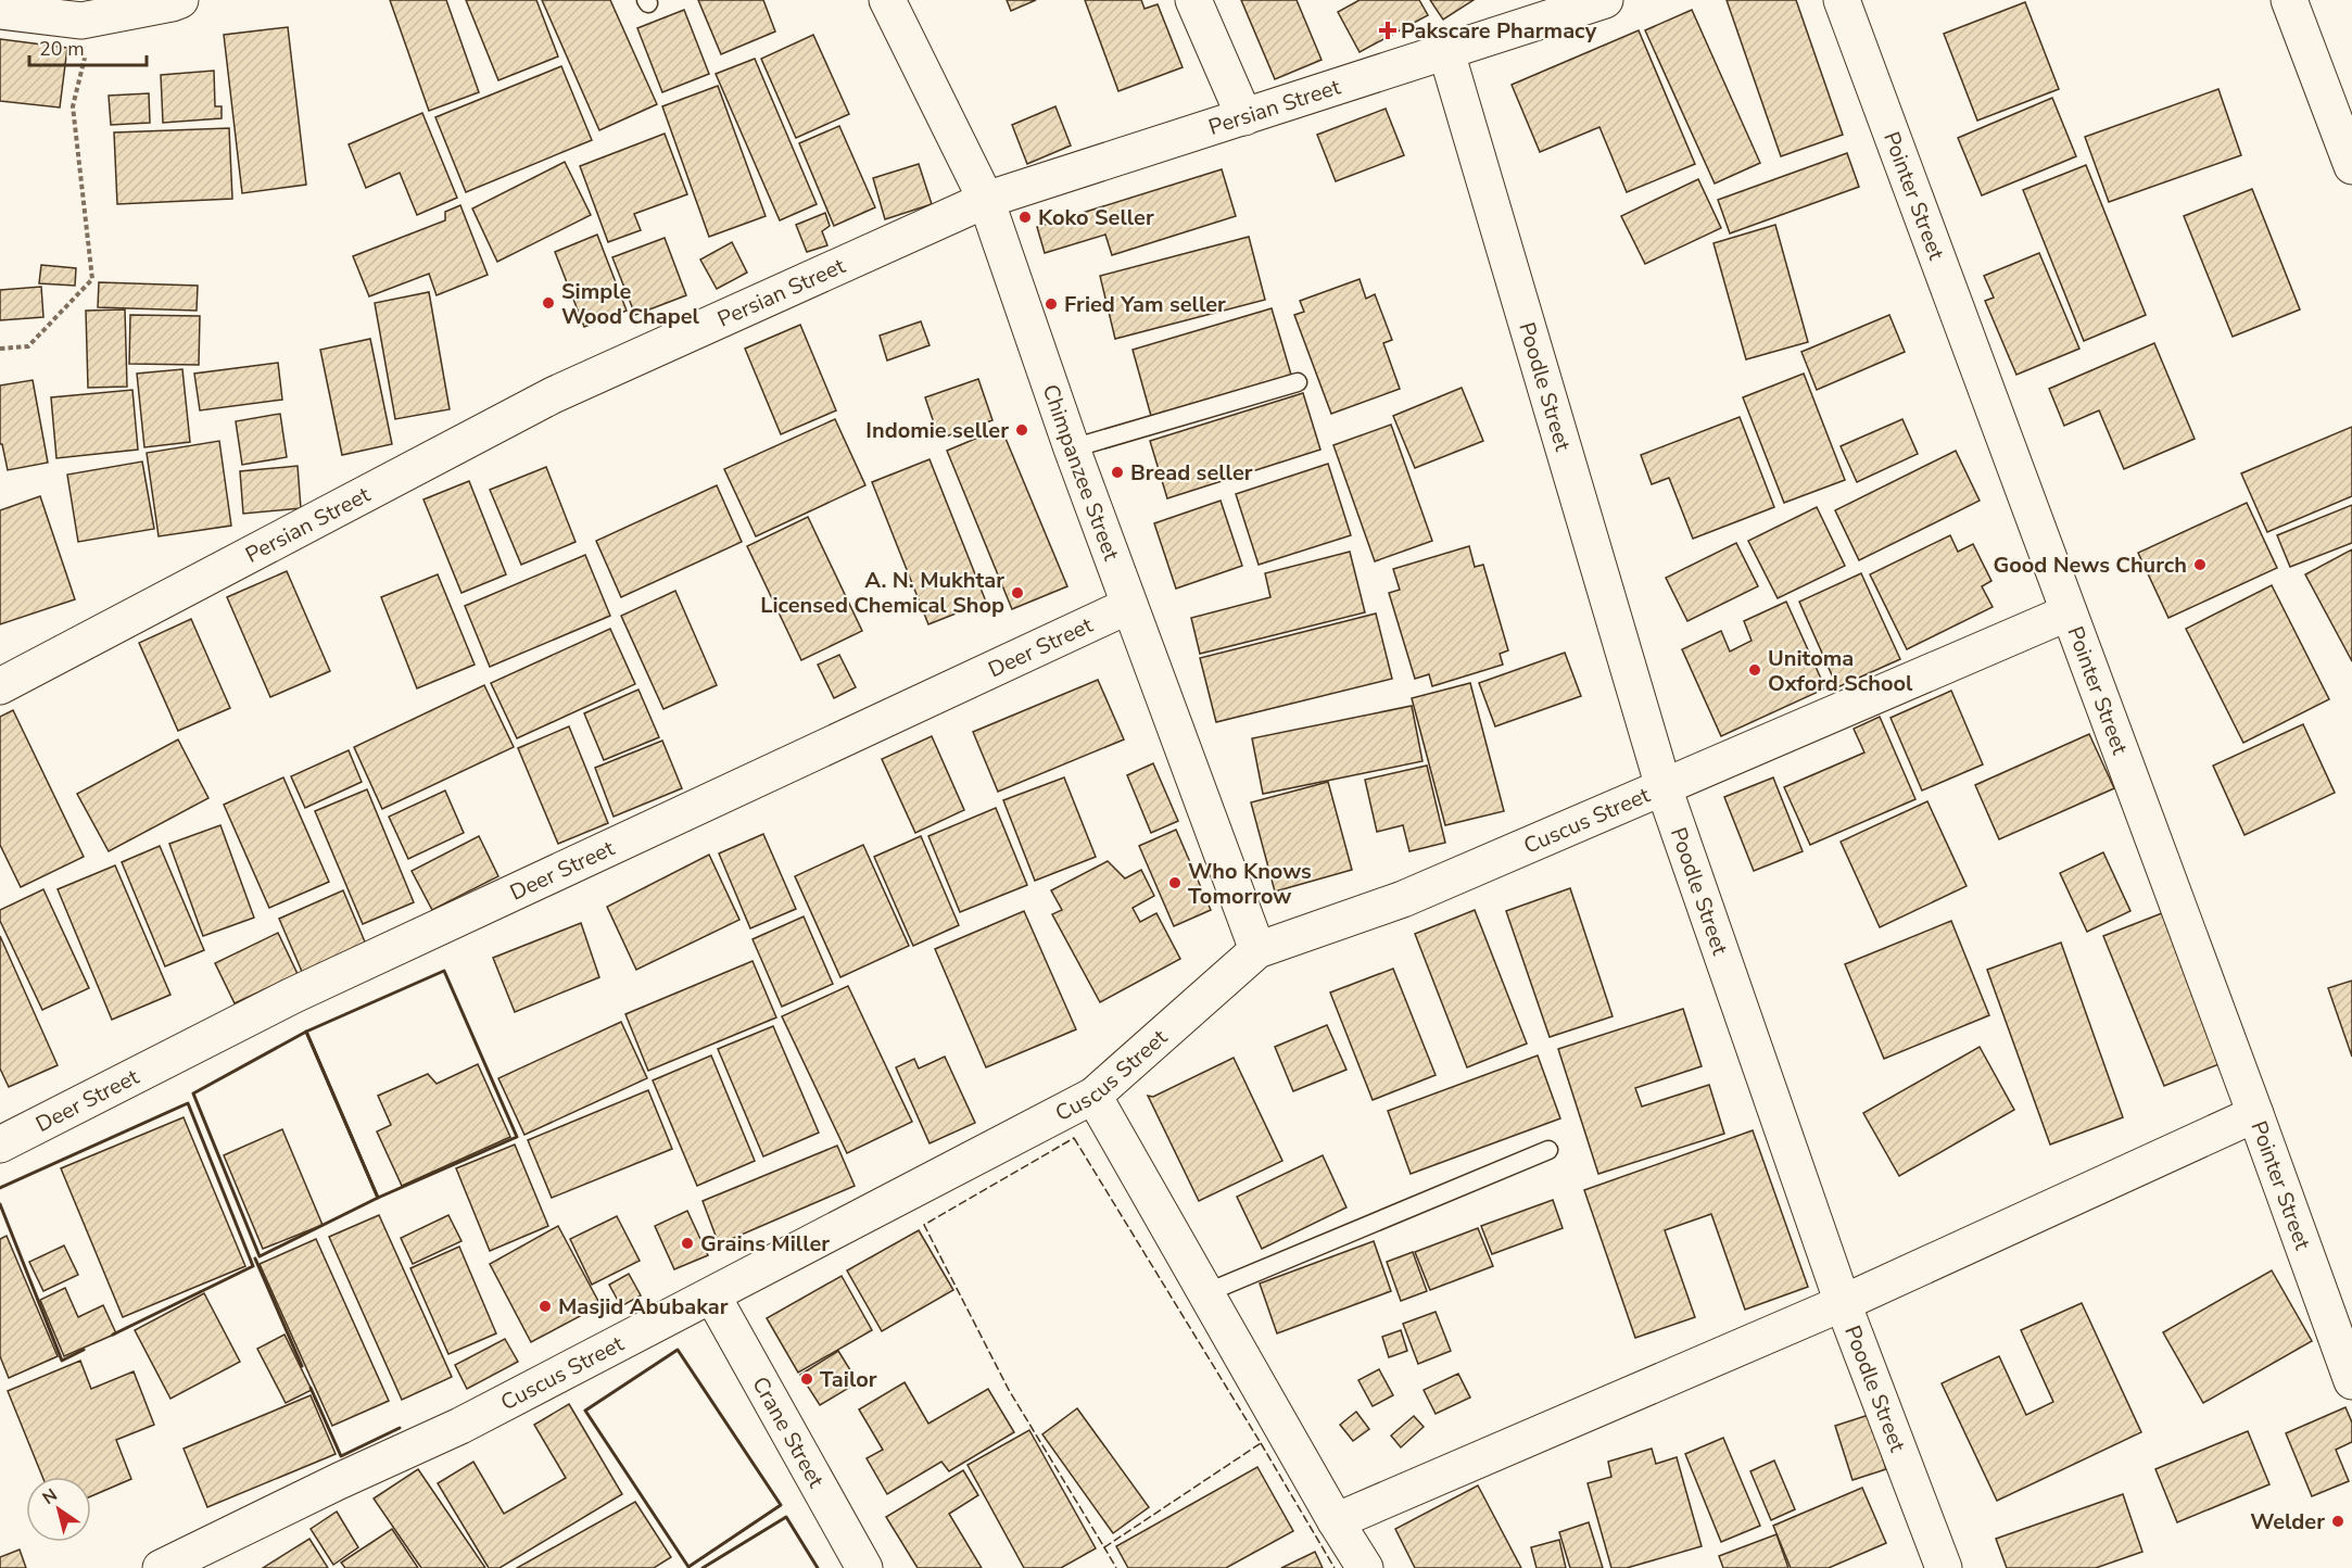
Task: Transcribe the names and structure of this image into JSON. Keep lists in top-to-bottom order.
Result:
{
  "streets": {
    "street": [
      "Persian Street",
      "Pointer Street",
      "Poodle Street",
      "Chimpanzee Street",
      "Deer Street",
      "Cuscus Street",
      "Crane Street"
    ]
  },
  "crossings": [
    ["Persian Street", "Poodle Street"],
    ["Persian Street", "Chimpanzee Street"],
    ["Pointer Street", "Cuscus Street"],
    ["Poodle Street", "Cuscus Street"],
    ["Chimpanzee Street", "Deer Street"],
    ["Chimpanzee Street", "Cuscus Street"],
    ["Cuscus Street", "Crane Street"]
  ],
  "places": {
    "health": ["Pakscare Pharmacy"],
    "other": [
      "Koko Seller",
      "Simple Wood Chapel",
      "Fried Yam seller",
      "Indomie seller",
      "Bread seller",
      "Good News Church",
      "A. N. Mukhtar Licensed Chemical Shop",
      "Unitoma Oxford School",
      "Who Knows Tomorrow",
      "Grains Miller",
      "Masjid Abubakar",
      "Tailor",
      "Welder"
    ]
  },
  "scale_bar": "20 m",
  "north": "top left"
}
